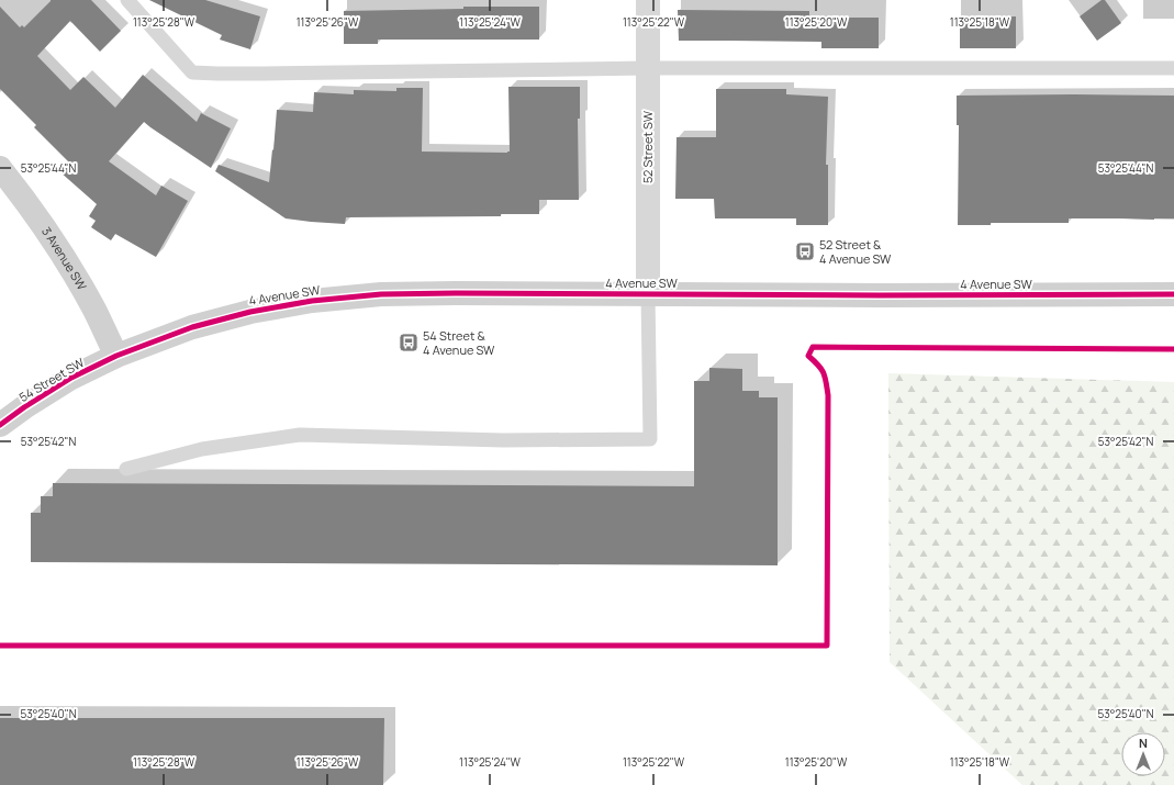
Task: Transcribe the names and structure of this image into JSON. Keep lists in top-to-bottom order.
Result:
{
  "streets": {
    "street": [
      "52 Street SW",
      "3 Avenue SW",
      "4 Avenue SW",
      "54 Street SW"
    ]
  },
  "crossings": [
    ["52 Street SW", "4 Avenue SW"],
    ["3 Avenue SW", "4 Avenue SW"],
    ["3 Avenue SW", "54 Street SW"],
    ["4 Avenue SW", "54 Street SW"]
  ],
  "places": {
    "bus stop": ["52 Street & 4 Avenue SW", "54 Street & 4 Avenue SW"]
  },
  "north": "top",
  "coordinates": [
    "113°25'28\"W",
    "113°25'26\"W",
    "113°25'24\"W",
    "113°25'22\"W",
    "113°25'20\"W",
    "113°25'18\"W",
    "53°25'44\"N",
    "53°25'42\"N",
    "53°25'40\"N"
  ]
}
